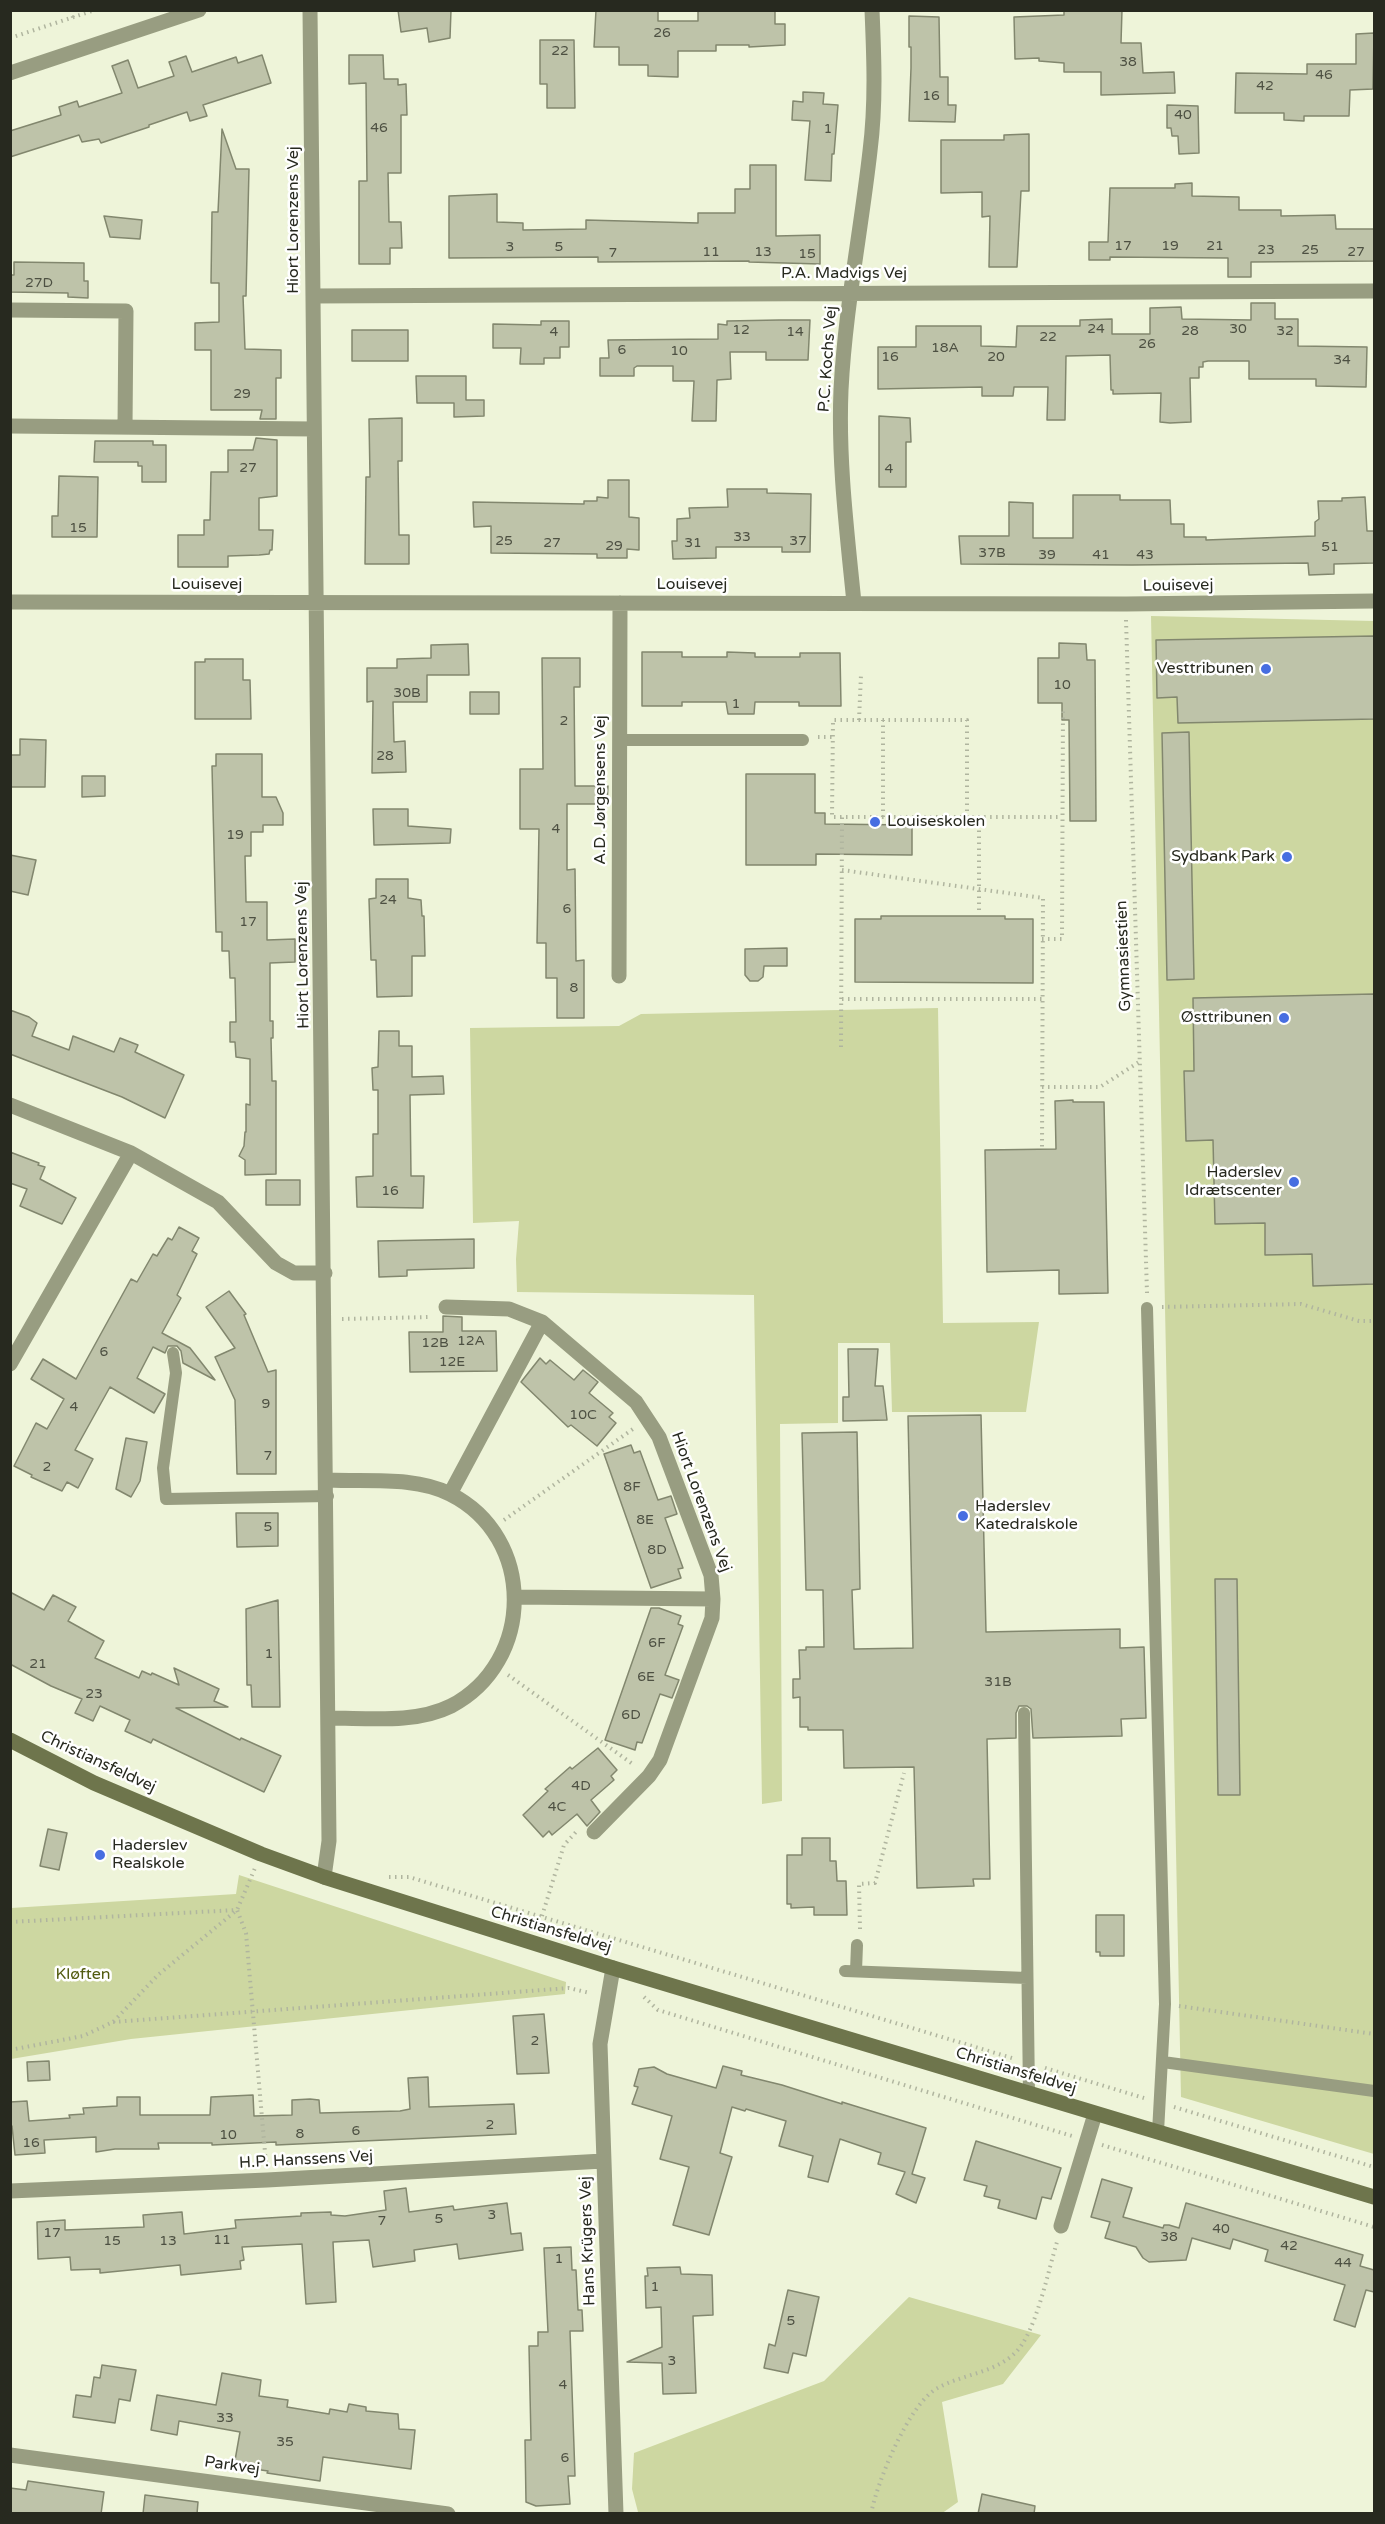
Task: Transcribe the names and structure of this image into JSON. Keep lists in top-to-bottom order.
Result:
{
  "streets": {
    "street": [
      "Hiort Lorenzens Vej",
      "P.A. Madvigs Vej",
      "P.C. Kochs Vej",
      "Louisevej",
      "A.D. Jørgensens Vej",
      "Christiansfeldvej",
      "H.P. Hanssens Vej",
      "Hans Krügers Vej",
      "Parkvej"
    ],
    "path": ["Gymnasiestien"]
  },
  "crossings": [
    ["Hiort Lorenzens Vej", "P.A. Madvigs Vej"],
    ["Hiort Lorenzens Vej", "Louisevej"],
    ["Hiort Lorenzens Vej", "Christiansfeldvej"],
    ["P.A. Madvigs Vej", "P.C. Kochs Vej"],
    ["P.C. Kochs Vej", "Louisevej"],
    ["Louisevej", "A.D. Jørgensens Vej"],
    ["Louisevej", "Gymnasiestien"],
    ["Christiansfeldvej", "Hans Krügers Vej"],
    ["H.P. Hanssens Vej", "Hans Krügers Vej"]
  ],
  "parks": ["Kløften"],
  "places": [
    "Vesttribunen",
    "Louiseskolen",
    "Sydbank Park",
    "Østtribunen",
    "Haderslev Idrætscenter",
    "Haderslev Katedralskole",
    "Haderslev Realskole"
  ],
  "house_numbers": [
    "26",
    "22",
    "38",
    "46",
    "42",
    "16",
    "40",
    "46",
    "1",
    "17",
    "19",
    "21",
    "3",
    "5",
    "23",
    "25",
    "11",
    "13",
    "27",
    "7",
    "15",
    "27D",
    "24",
    "30",
    "12",
    "28",
    "32",
    "4",
    "14",
    "22",
    "26",
    "18A",
    "6",
    "10",
    "16",
    "20",
    "34",
    "29",
    "27",
    "4",
    "15",
    "33",
    "25",
    "37",
    "27",
    "31",
    "29",
    "51",
    "37B",
    "39",
    "41",
    "43",
    "10",
    "30B",
    "1",
    "2",
    "28",
    "4",
    "19",
    "24",
    "6",
    "17",
    "8",
    "16",
    "12A",
    "12B",
    "6",
    "12E",
    "9",
    "4",
    "10C",
    "7",
    "2",
    "8F",
    "8E",
    "5",
    "8D",
    "6F",
    "1",
    "21",
    "6E",
    "31B",
    "23",
    "6D",
    "4D",
    "4C",
    "2",
    "2",
    "6",
    "8",
    "10",
    "16",
    "3",
    "5",
    "7",
    "40",
    "17",
    "38",
    "11",
    "15",
    "13",
    "42",
    "1",
    "44",
    "1",
    "5",
    "3",
    "4",
    "33",
    "35",
    "6"
  ]
}
